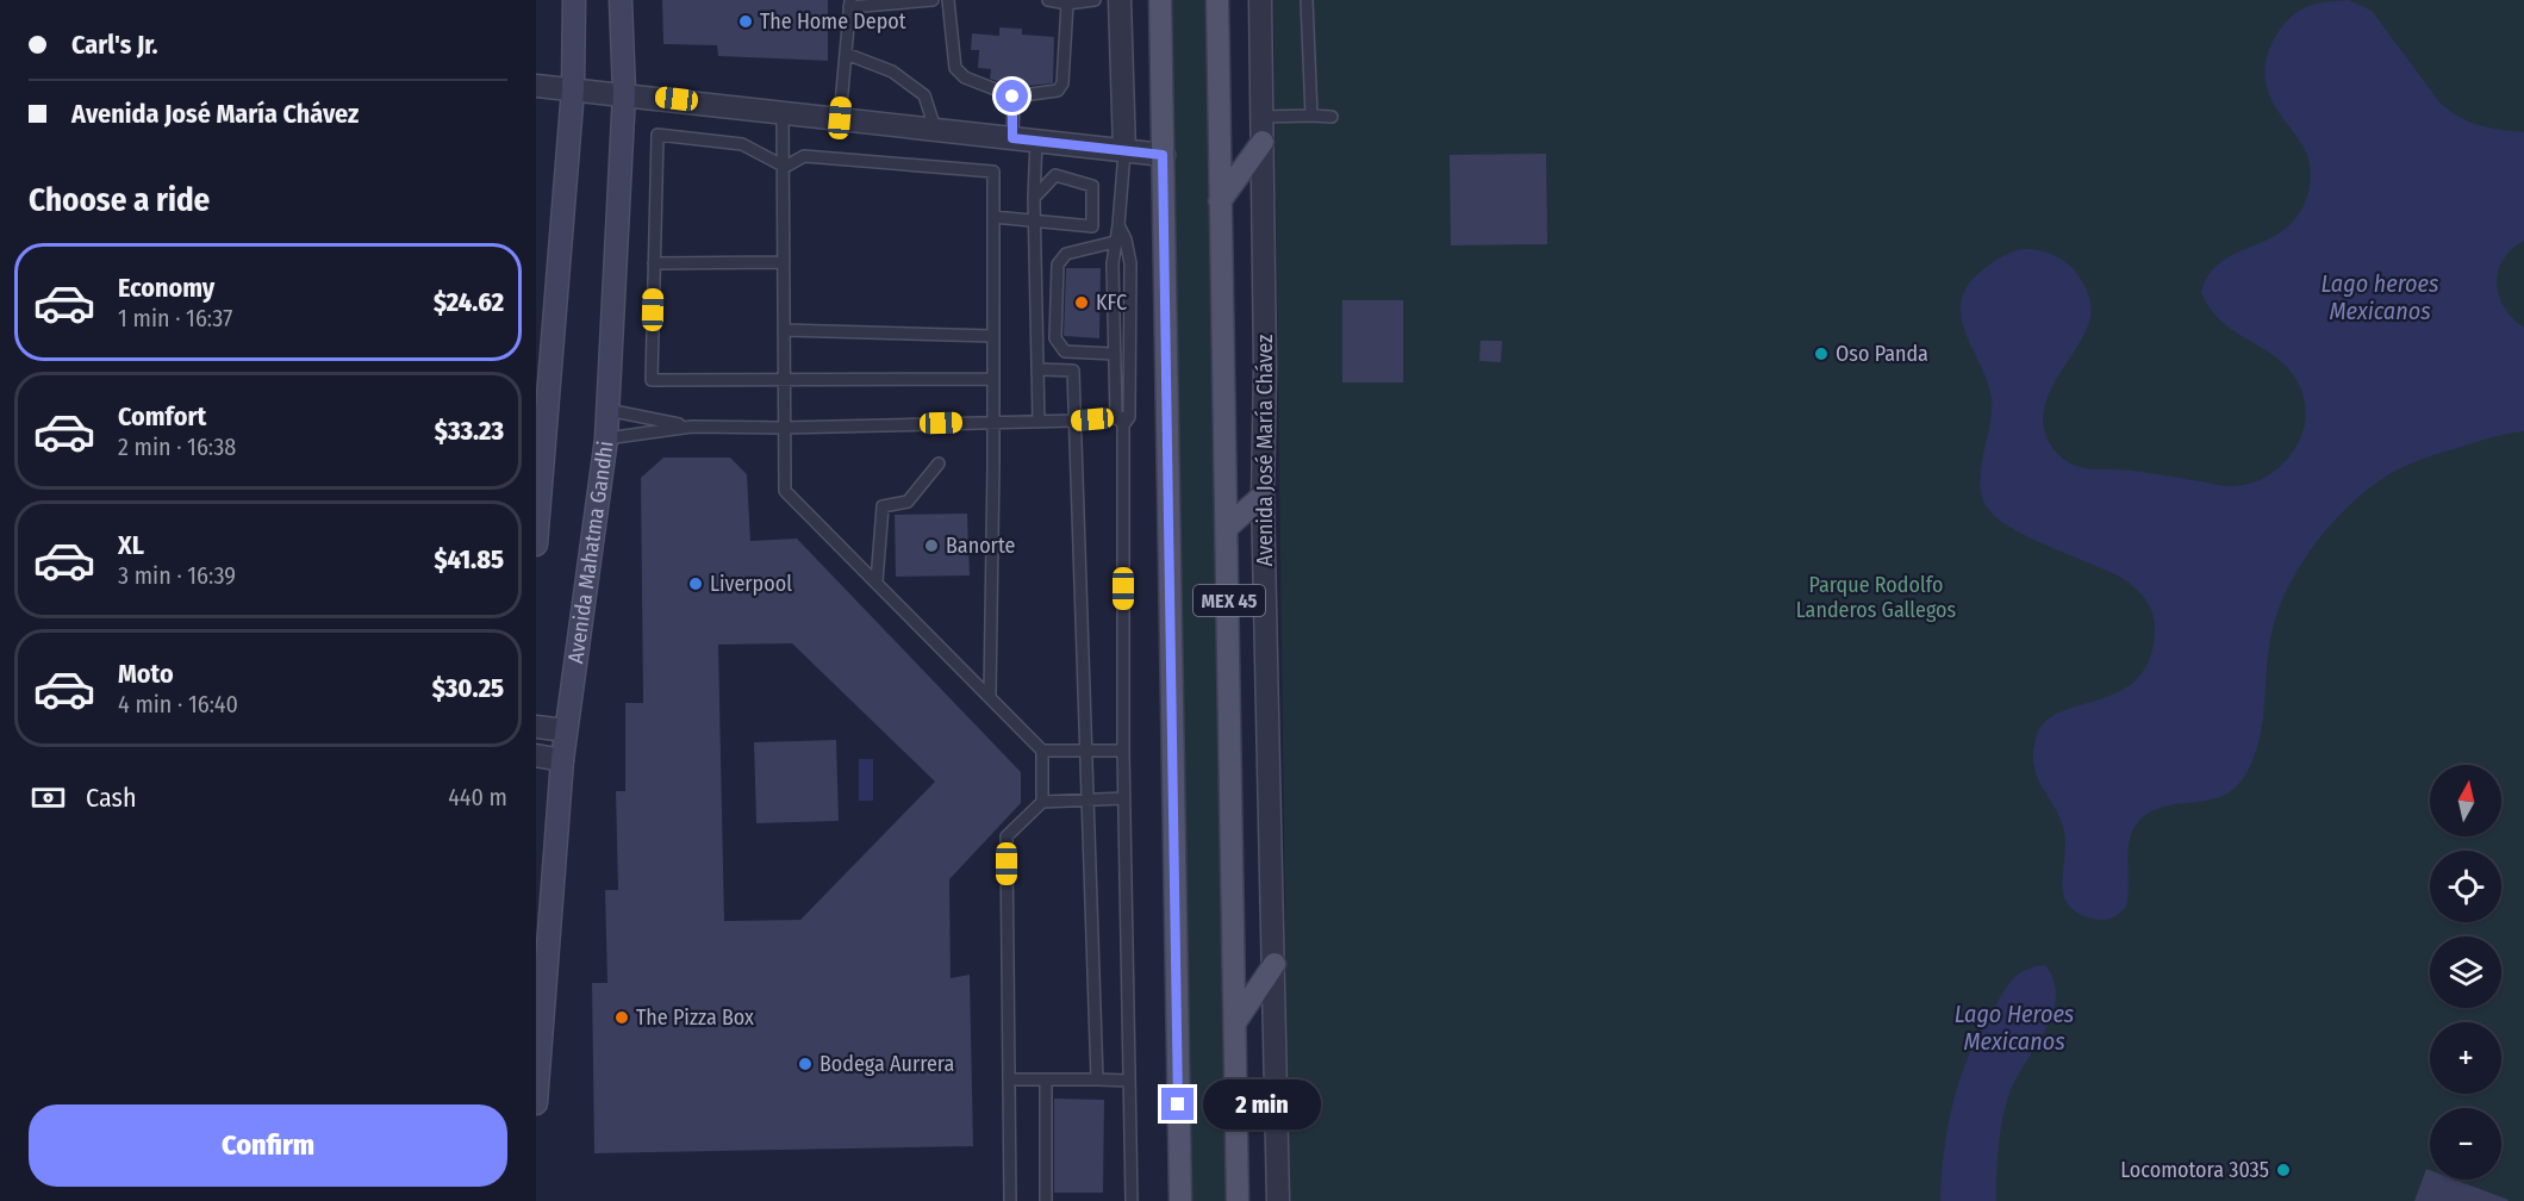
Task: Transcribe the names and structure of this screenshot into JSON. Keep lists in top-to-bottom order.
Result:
{
  "streets": {
    "main road": ["Avenida José María Chávez", "Avenida Mahatma Gandhi", "MEX 45"]
  },
  "water": ["Lago heroes Mexicanos", "Lago Heroes Mexicanos"],
  "parks": ["Parque Rodolfo Landeros Gallegos"],
  "places": [
    "The Home Depot",
    "KFC",
    "Oso Panda",
    "Banorte",
    "Liverpool",
    "The Pizza Box",
    "Bodega Aurrera",
    "Locomotora 3035"
  ],
  "north": "top",
  "page": {
    "banner": ["Carl's Jr.", "Avenida José María Chávez"],
    "heading": "Choose a ride",
    "list": [
      {
        "name": "Economy",
        "note": "1 min · 16:37",
        "value": "$24.62"
      },
      {
        "name": "Comfort",
        "note": "2 min · 16:38",
        "value": "$33.23"
      },
      {
        "name": "XL",
        "note": "3 min · 16:39",
        "value": "$41.85"
      },
      {
        "name": "Moto",
        "note": "4 min · 16:40",
        "value": "$30.25"
      }
    ],
    "pay": ["Cash", "440 m"],
    "map_buttons": ["+", "−"],
    "bubble": "2 min",
    "buttons": "Confirm"
  }
}
